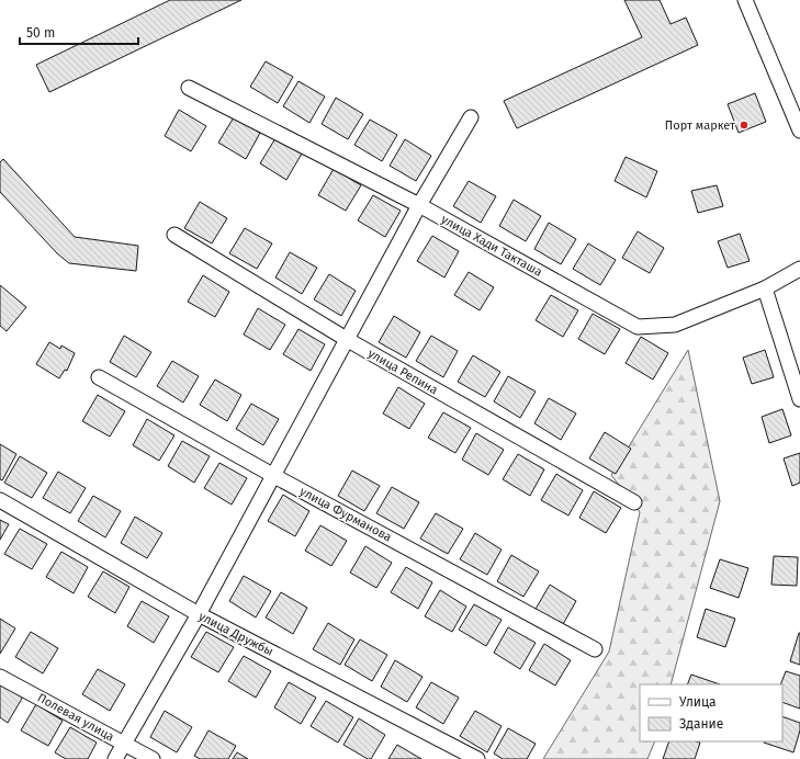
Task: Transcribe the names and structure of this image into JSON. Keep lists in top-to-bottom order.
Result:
{
  "streets": {
    "street": [
      "улица Хади Такташа",
      "улица Репина",
      "улица Фурманова",
      "улица Дружбы",
      "Полевая улица"
    ]
  },
  "places": ["Порт маркет"],
  "legend": ["Улица", "Здание"],
  "scale_bar": "50 m"
}
